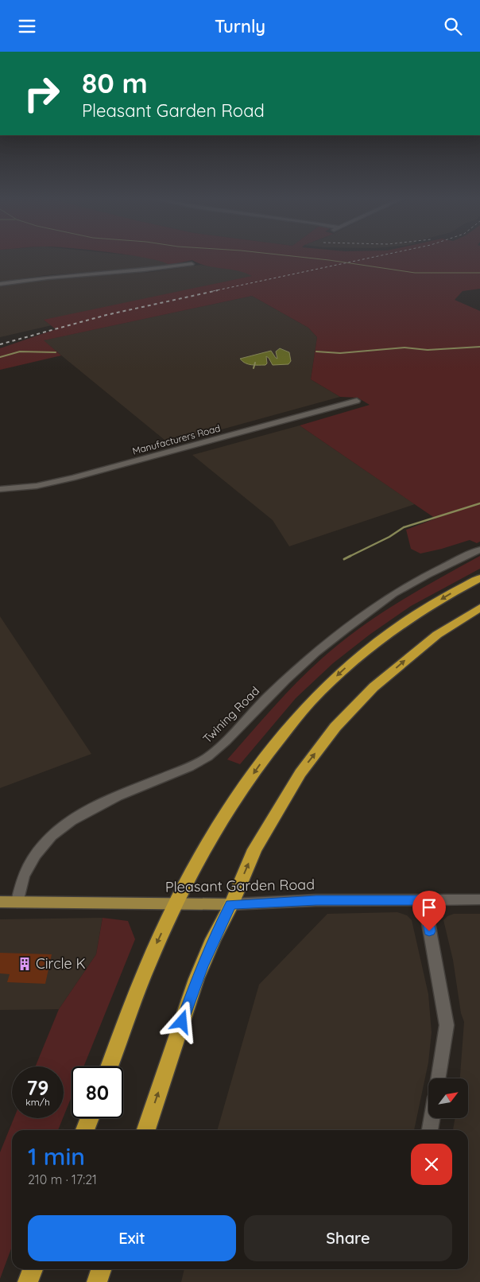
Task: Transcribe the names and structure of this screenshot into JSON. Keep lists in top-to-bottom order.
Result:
{
  "streets": {
    "main road": ["Pleasant Garden Road"],
    "street": ["Manufacturers Road", "Twining Road"]
  },
  "crossings": [
    ["Twining Road", "Pleasant Garden Road"]
  ],
  "places": {
    "building": ["Circle K"]
  },
  "north": "top right",
  "page": {
    "header": "Turnly",
    "turn": ["80 m", "Pleasant Garden Road"],
    "speed": "79 km/h",
    "limit": "80",
    "heading": ["1 min", "210 m · 17:21"],
    "buttons": ["Exit", "Share"]
  }
}
